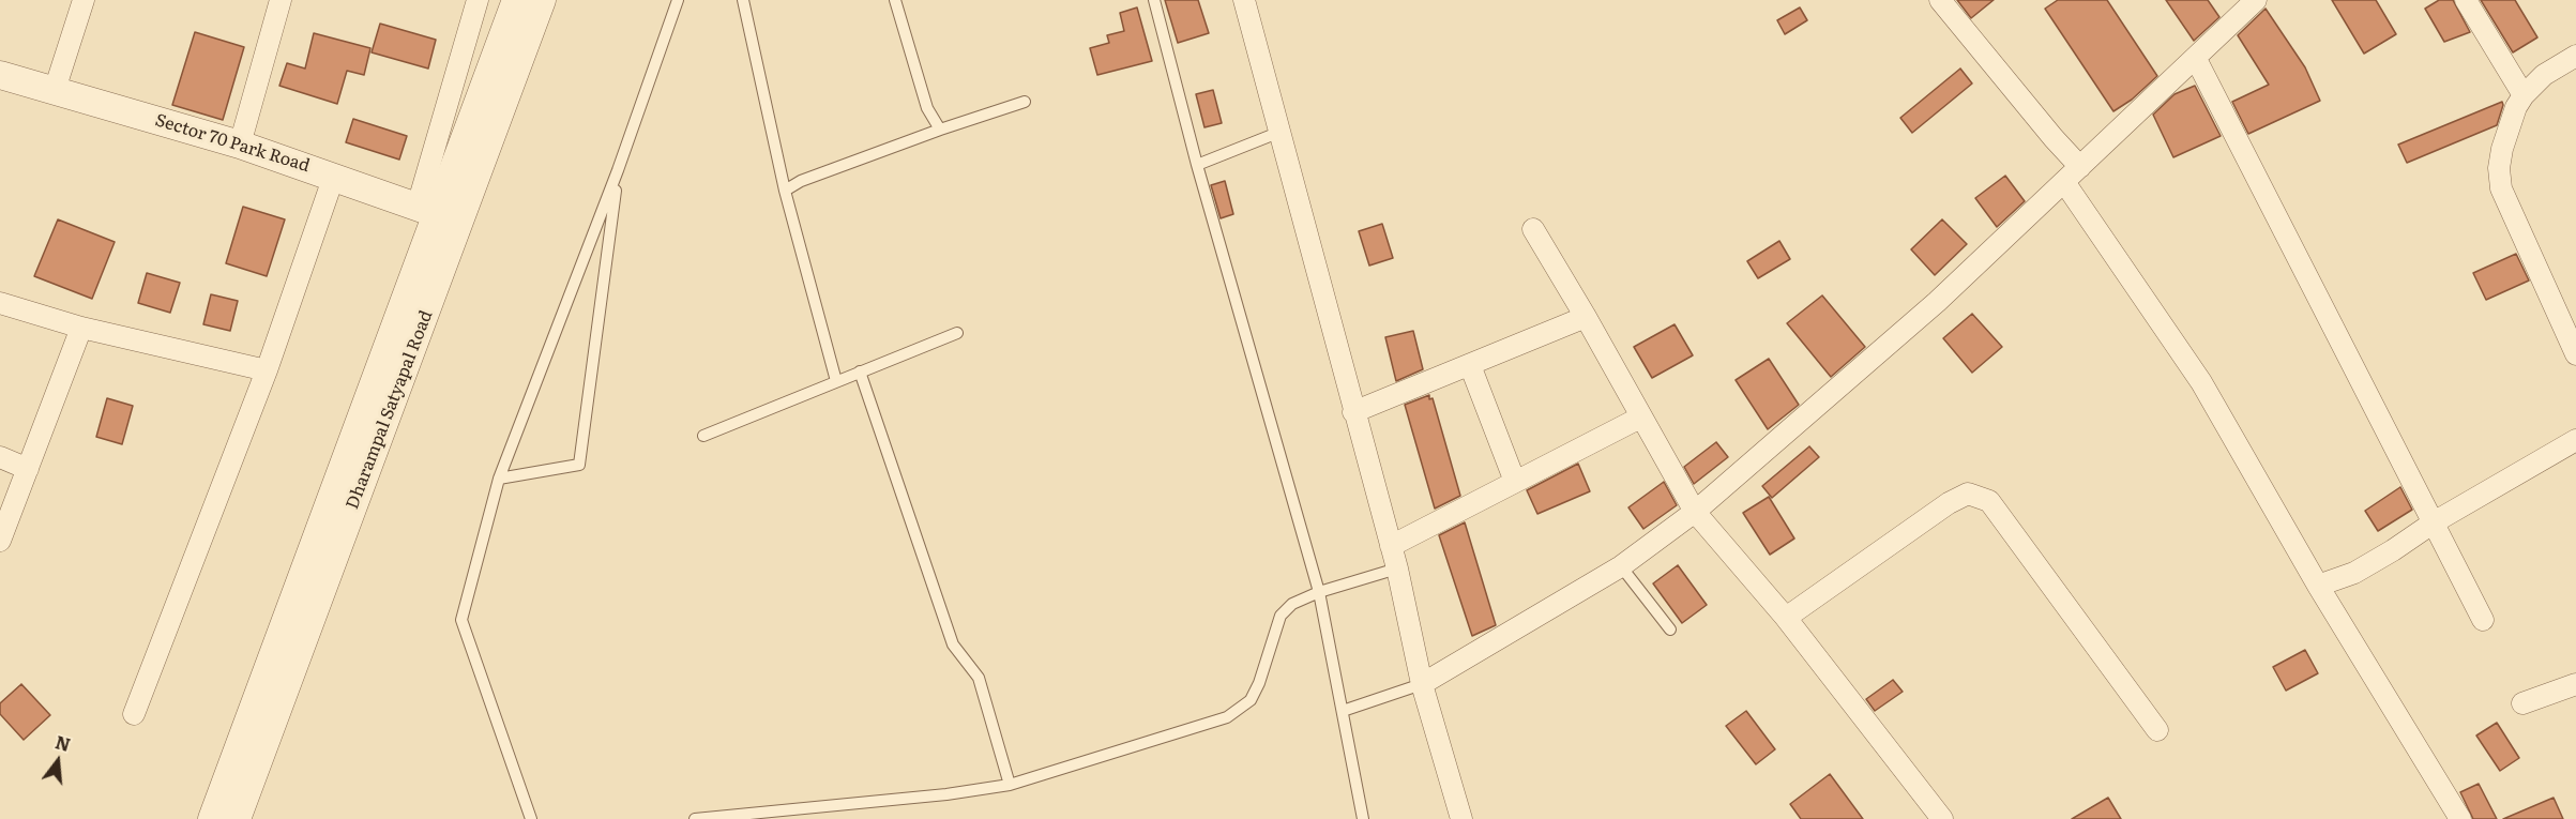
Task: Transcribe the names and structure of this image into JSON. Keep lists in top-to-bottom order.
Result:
{
  "streets": {
    "street": ["Sector 70 Park Road", "Dharampal Satyapal Road"]
  },
  "crossings": [
    ["Sector 70 Park Road", "Dharampal Satyapal Road"]
  ],
  "north": "top"
}
